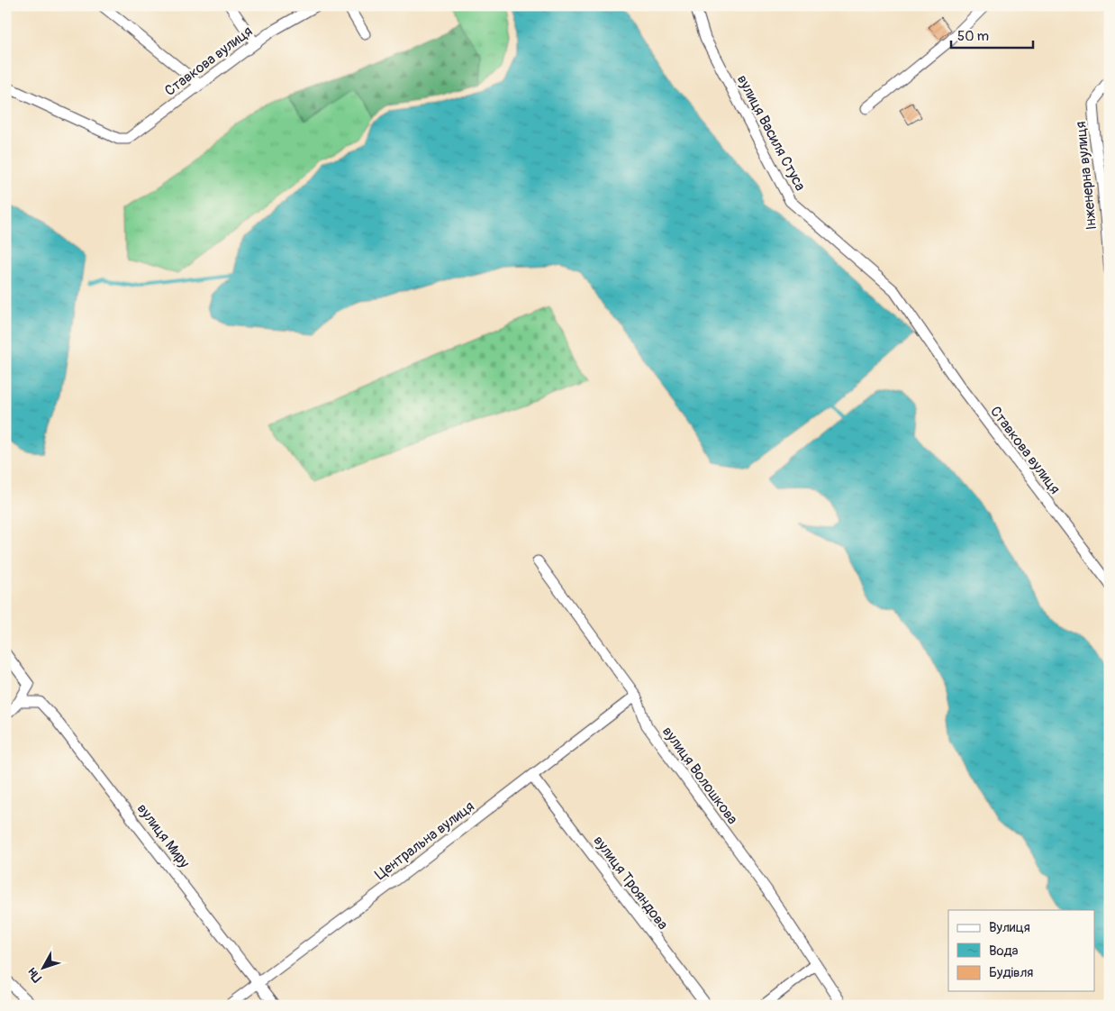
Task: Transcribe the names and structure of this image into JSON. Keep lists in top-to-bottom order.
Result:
{
  "streets": {
    "street": [
      "Ставкова вулиця",
      "вулиця Василя Стуса",
      "Інженерна вулиця",
      "вулиця Волошкова",
      "вулиця Миру",
      "Центральна вулиця",
      "вулиця Трояндова"
    ]
  },
  "crossings": [
    ["Ставкова вулиця", "вулиця Василя Стуса"],
    ["вулиця Волошкова", "Центральна вулиця"],
    ["вулиця Миру", "Центральна вулиця"],
    ["Центральна вулиця", "вулиця Трояндова"]
  ],
  "legend": ["Вулиця", "Вода", "Будівля"],
  "scale_bar": "50 m",
  "north": "bottom left"
}
